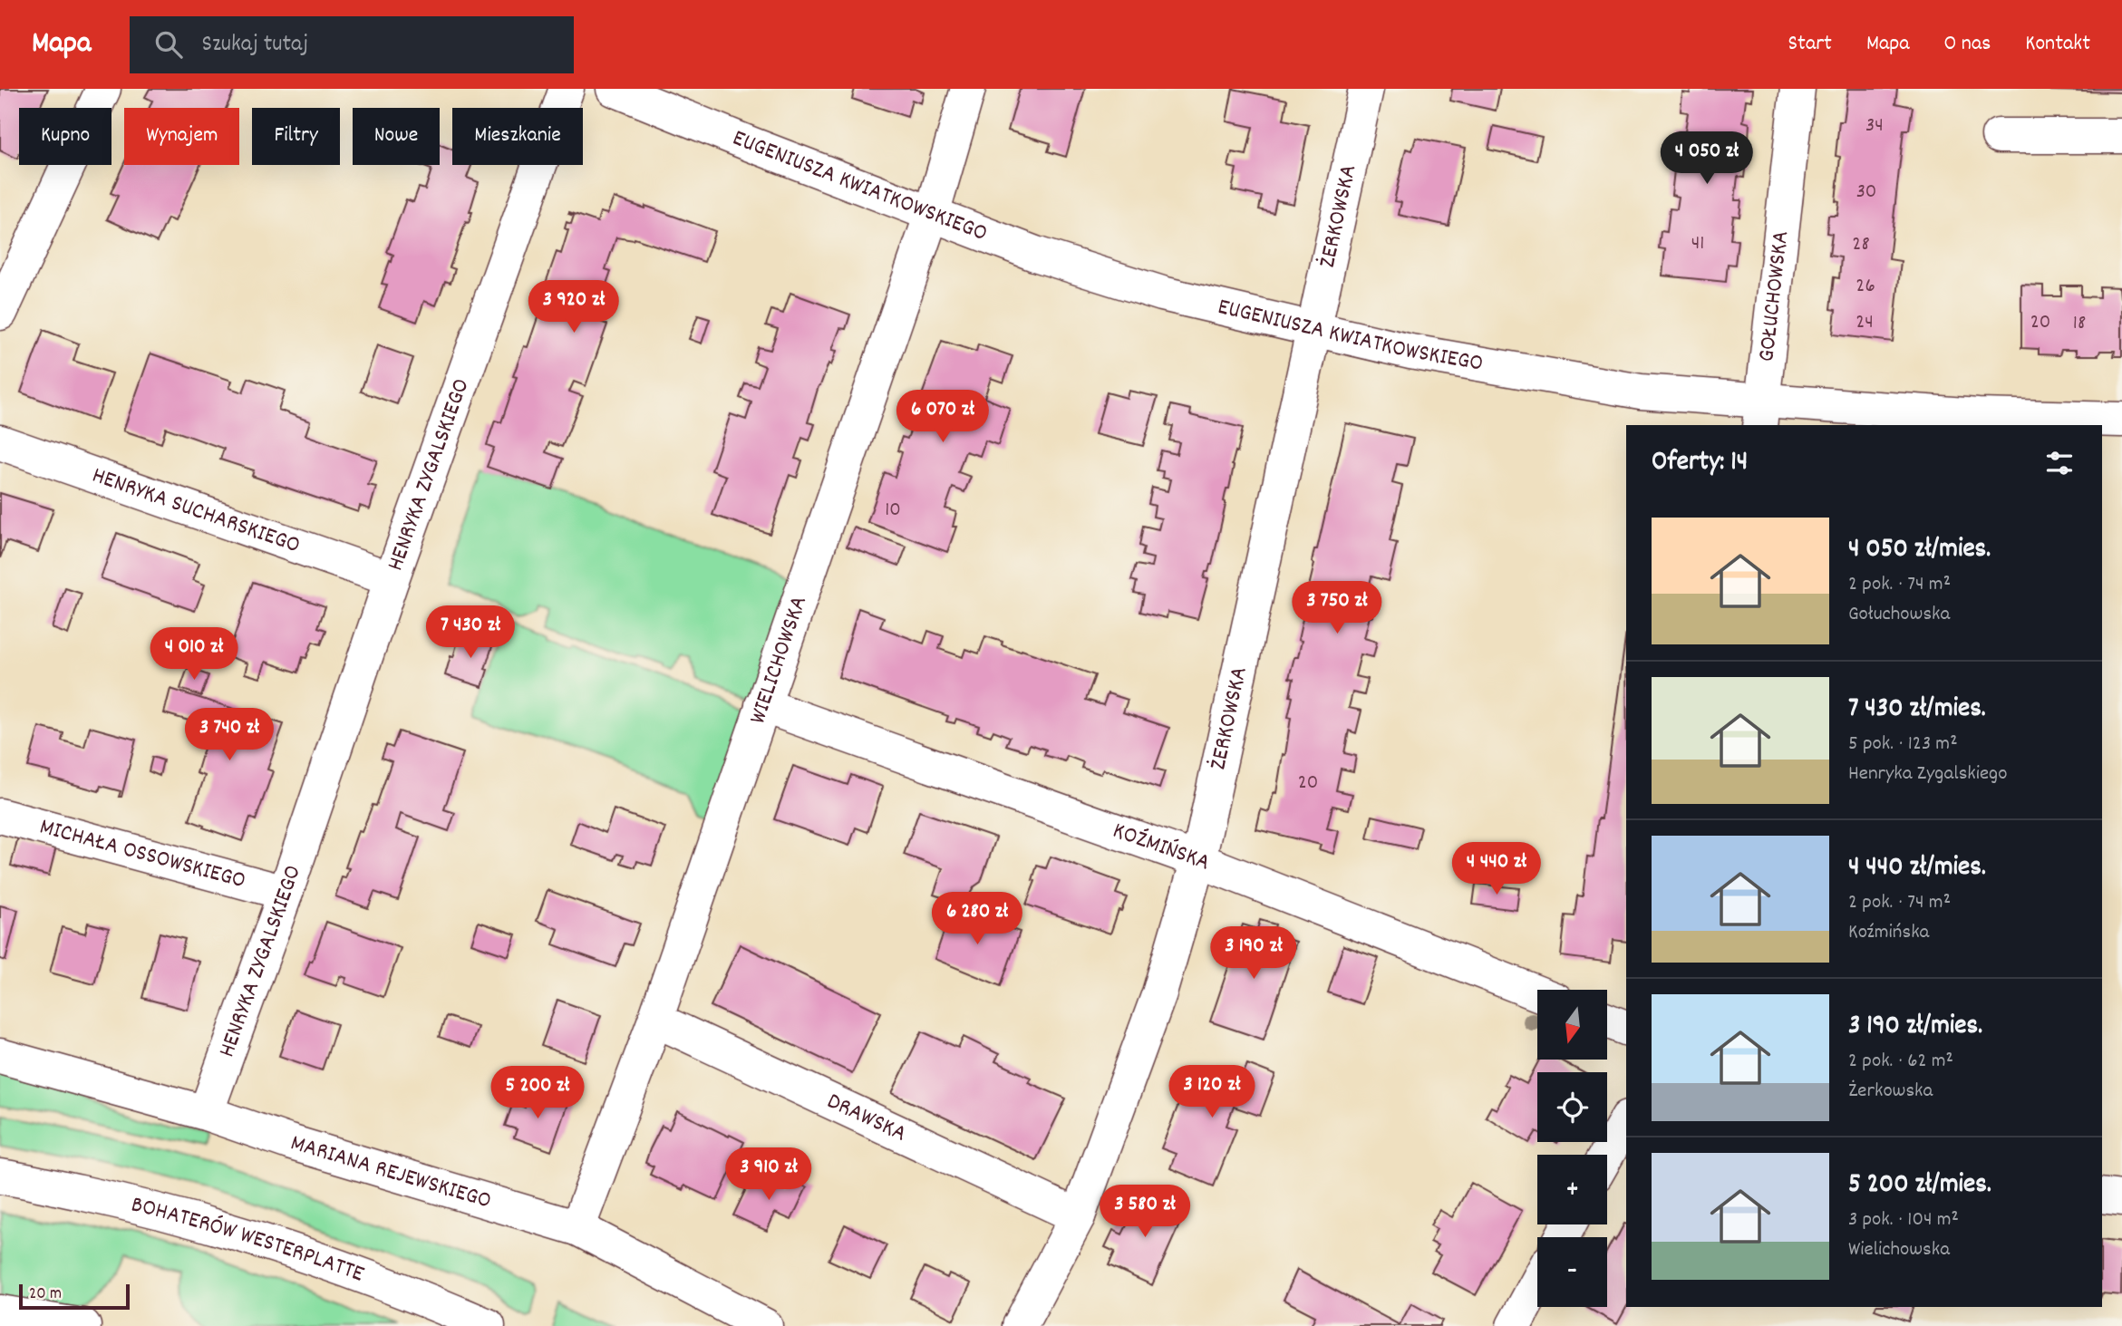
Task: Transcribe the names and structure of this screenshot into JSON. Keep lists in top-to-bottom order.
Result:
{
  "streets": {
    "street": [
      "EUGENIUSZA KWIATKOWSKIEGO",
      "ŻERKOWSKA",
      "GOŁUCHOWSKA",
      "HENRYKA ZYGALSKIEGO",
      "HENRYKA SUCHARSKIEGO",
      "WIELICHOWSKA",
      "KOŹMIŃSKA",
      "MICHAŁA OSSOWSKIEGO",
      "DRAWSKA",
      "MARIANA REJEWSKIEGO",
      "BOHATERÓW WESTERPLATTE"
    ]
  },
  "crossings": [
    ["EUGENIUSZA KWIATKOWSKIEGO", "ŻERKOWSKA"],
    ["EUGENIUSZA KWIATKOWSKIEGO", "GOŁUCHOWSKA"],
    ["EUGENIUSZA KWIATKOWSKIEGO", "WIELICHOWSKA"],
    ["ŻERKOWSKA", "KOŹMIŃSKA"],
    ["ŻERKOWSKA", "DRAWSKA"],
    ["HENRYKA ZYGALSKIEGO", "HENRYKA SUCHARSKIEGO"],
    ["HENRYKA ZYGALSKIEGO", "MICHAŁA OSSOWSKIEGO"],
    ["HENRYKA ZYGALSKIEGO", "MARIANA REJEWSKIEGO"],
    ["WIELICHOWSKA", "KOŹMIŃSKA"],
    ["WIELICHOWSKA", "DRAWSKA"],
    ["WIELICHOWSKA", "MARIANA REJEWSKIEGO"]
  ],
  "house_numbers": [
    "34",
    "30",
    "41",
    "28",
    "26",
    "24",
    "20",
    "18",
    "10",
    "20"
  ],
  "scale_bar": "20 m",
  "north": "bottom",
  "page": {
    "header": "Mapa",
    "search": "Szukaj tutaj",
    "nav": [
      "Start",
      "Mapa",
      "O nas",
      "Kontakt"
    ],
    "chip": [
      "Kupno",
      "Wynajem",
      "Filtry",
      "Nowe",
      "Mieszkanie"
    ],
    "price": [
      "4 050 zł",
      "3 920 zł",
      "6 070 zł",
      "3 750 zł",
      "7 430 zł",
      "4 010 zł",
      "3 740 zł",
      "4 440 zł",
      "6 280 zł",
      "3 190 zł",
      "3 120 zł",
      "5 200 zł",
      "3 910 zł",
      "3 580 zł"
    ],
    "heading": "Oferty: 14",
    "list": [
      {
        "name": "4 050 zł/mies.",
        "note": "2 pok. · 74 m² · Gołuchowska"
      },
      {
        "name": "7 430 zł/mies.",
        "note": "5 pok. · 123 m² · Henryka Zygalskiego"
      },
      {
        "name": "4 440 zł/mies.",
        "note": "2 pok. · 74 m² · Koźmińska"
      },
      {
        "name": "3 190 zł/mies.",
        "note": "2 pok. · 62 m² · Żerkowska"
      },
      {
        "name": "5 200 zł/mies.",
        "note": "3 pok. · 104 m² · Wielichowska"
      }
    ],
    "map_buttons": ["+", "−"],
    "scale": "20 m"
  }
}
